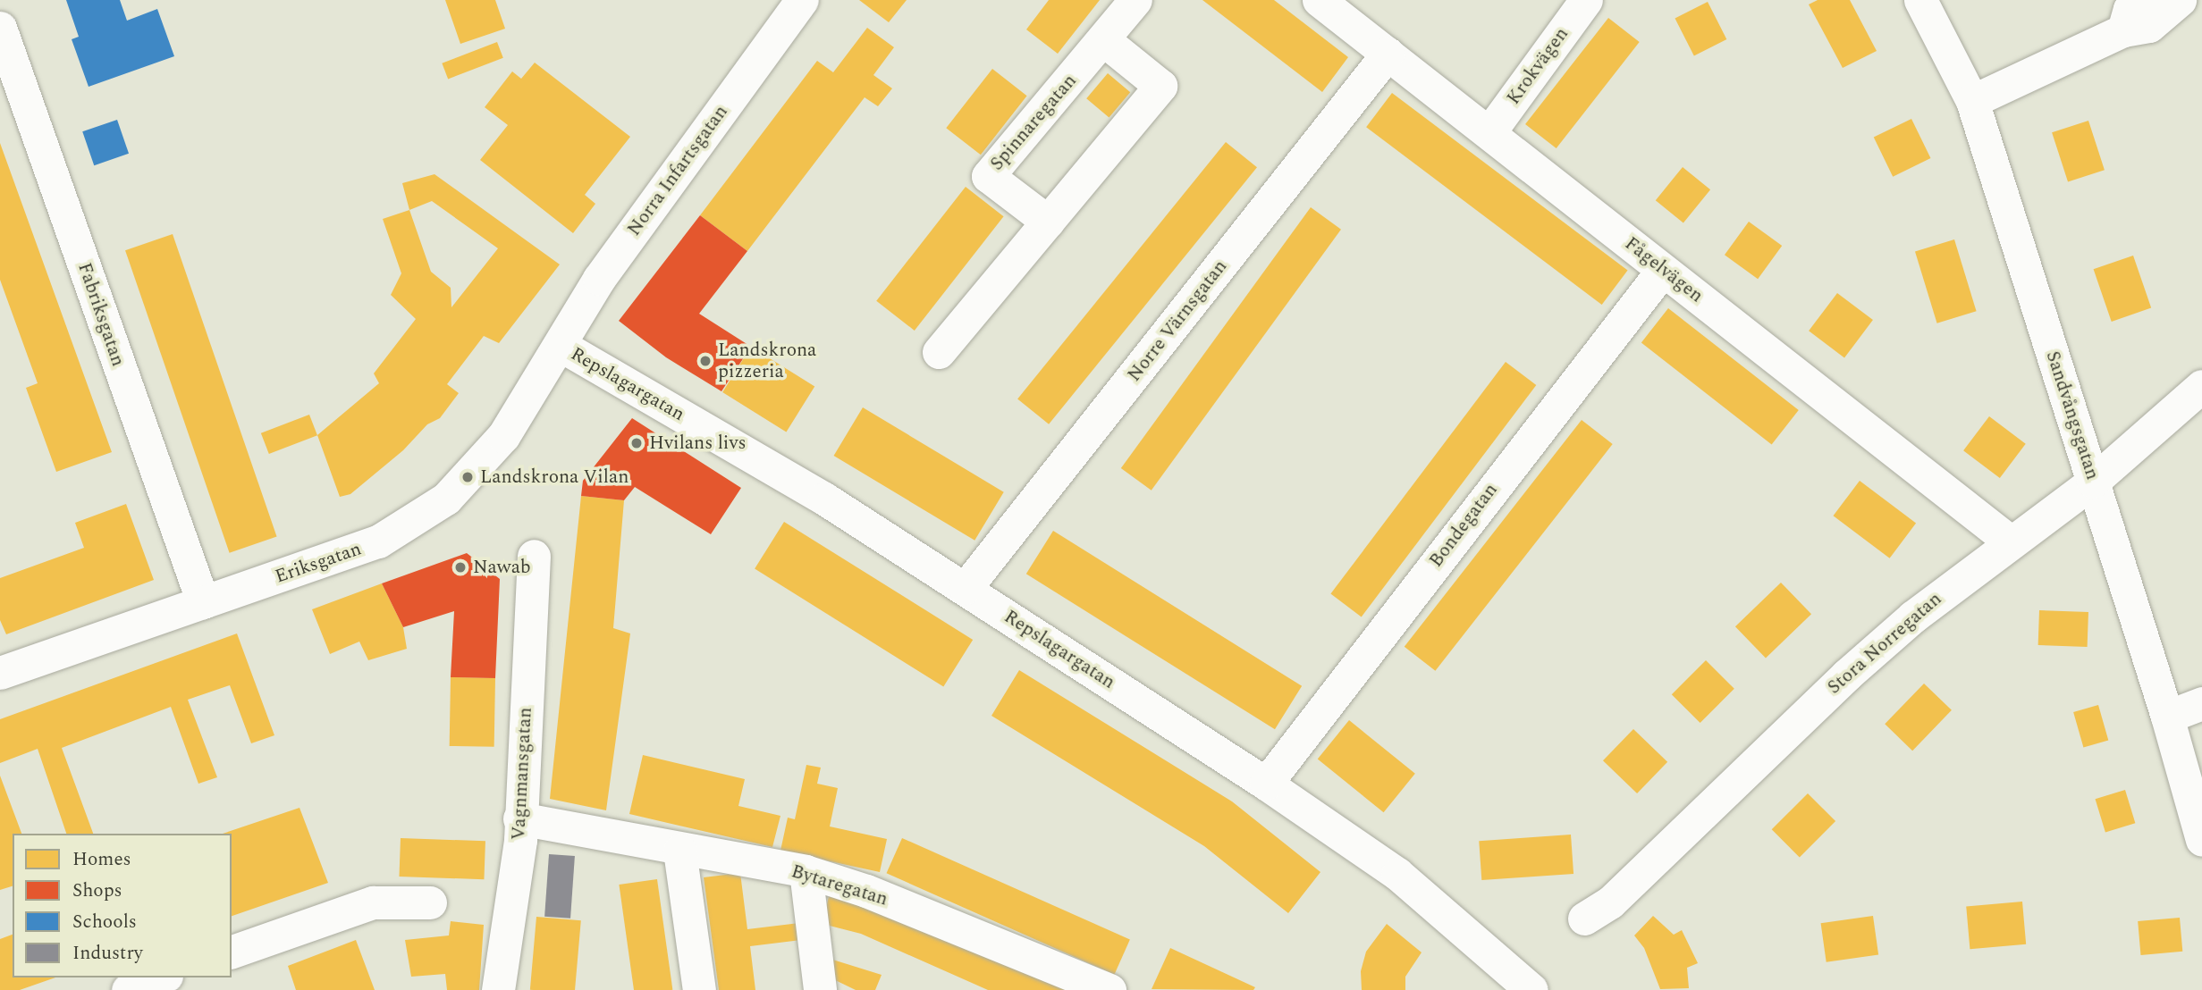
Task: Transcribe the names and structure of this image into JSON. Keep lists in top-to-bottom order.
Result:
{
  "streets": {
    "street": [
      "Krokvägen",
      "Spinnaregatan",
      "Norra Infartsgatan",
      "Fågelvägen",
      "Fabriksgatan",
      "Norre Värnsgatan",
      "Repslagargatan",
      "Sandvångsgatan",
      "Bondegatan",
      "Eriksgatan",
      "Stora Norregatan",
      "Vagnmansgatan",
      "Bytaregatan"
    ]
  },
  "crossings": [
    ["Krokvägen", "Fågelvägen"],
    ["Norra Infartsgatan", "Repslagargatan"],
    ["Norra Infartsgatan", "Eriksgatan"],
    ["Fågelvägen", "Norre Värnsgatan"],
    ["Fågelvägen", "Bondegatan"],
    ["Fågelvägen", "Stora Norregatan"],
    ["Fabriksgatan", "Eriksgatan"],
    ["Norre Värnsgatan", "Repslagargatan"],
    ["Repslagargatan", "Bondegatan"],
    ["Repslagargatan", "Eriksgatan"],
    ["Sandvångsgatan", "Stora Norregatan"],
    ["Vagnmansgatan", "Bytaregatan"]
  ],
  "places": [
    "Landskrona pizzeria",
    "Hvilans livs",
    "Landskrona Vilan",
    "Nawab"
  ],
  "legend": [
    "Homes",
    "Shops",
    "Schools",
    "Industry"
  ]
}
